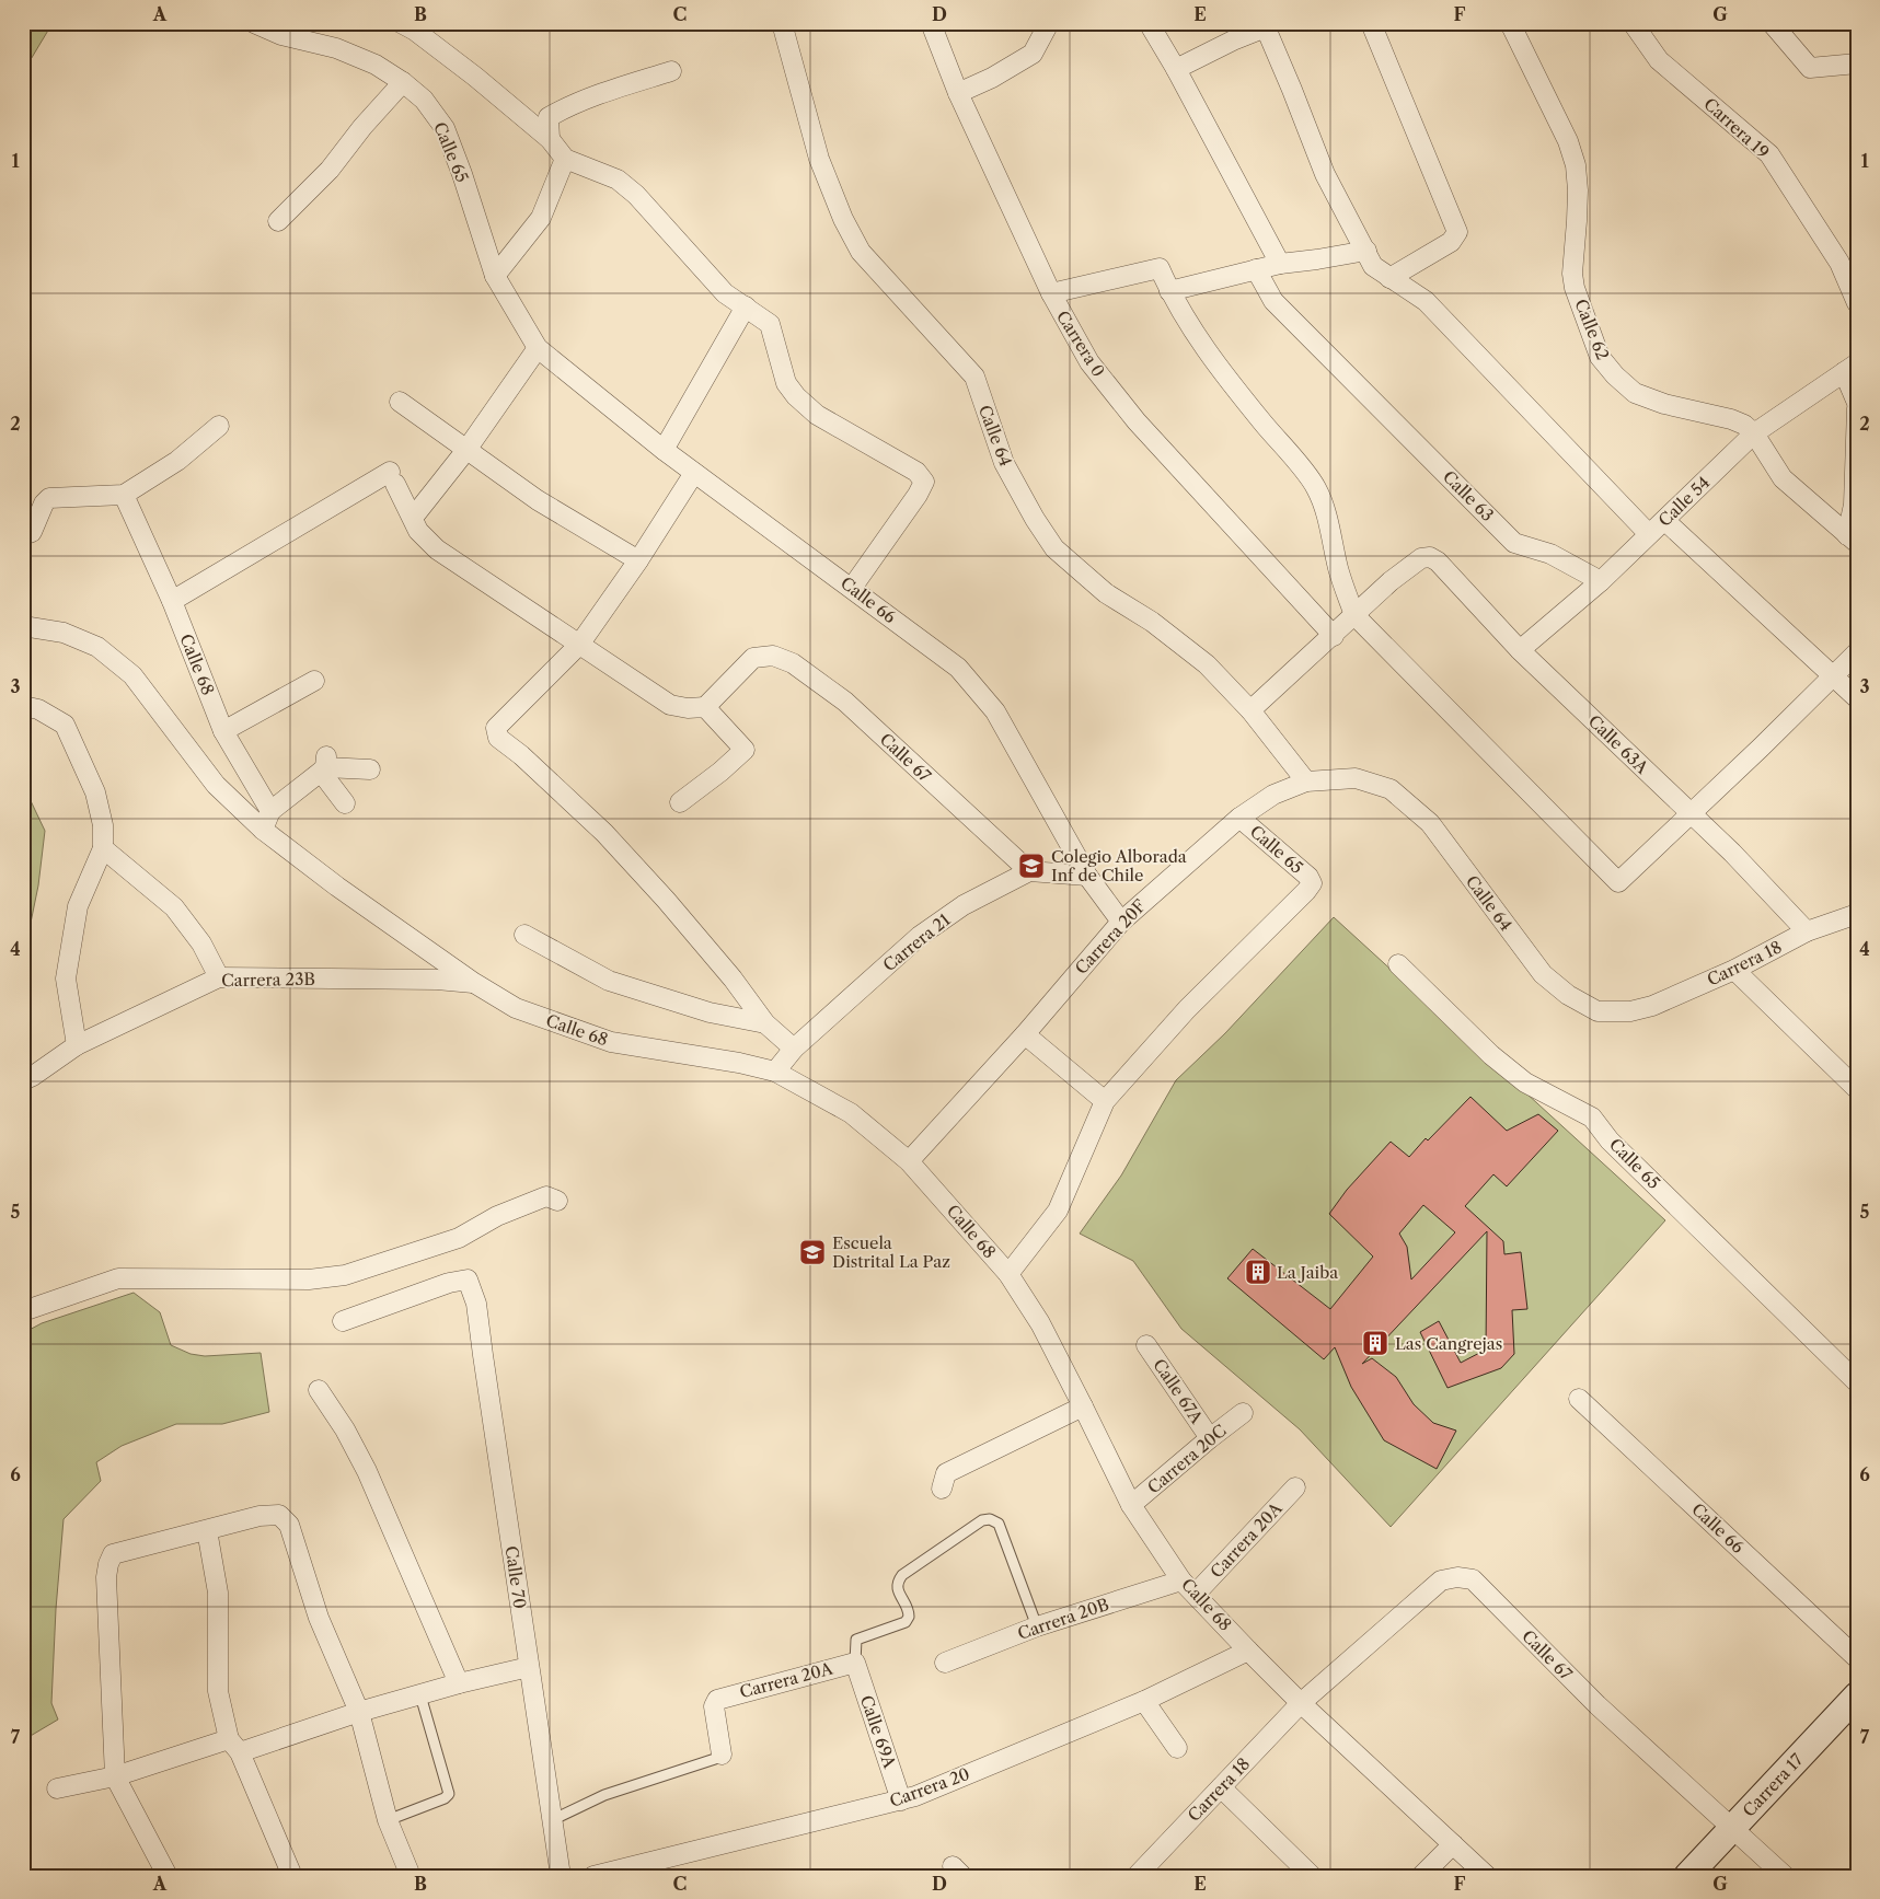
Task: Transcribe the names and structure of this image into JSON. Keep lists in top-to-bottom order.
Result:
{
  "streets": {
    "main road": ["Carrera 17"],
    "street": [
      "Carrera 19",
      "Calle 65",
      "Calle 62",
      "Carrera 0",
      "Calle 64",
      "Calle 63",
      "Calle 54",
      "Calle 66",
      "Calle 68",
      "Calle 63A",
      "Calle 67",
      "Carrera 20F",
      "Carrera 21",
      "Carrera 18",
      "Carrera 23B",
      "Calle 67A",
      "Carrera 20C",
      "Carrera 20A",
      "Calle 70",
      "Carrera 20B",
      "Calle 69A",
      "Carrera 20"
    ]
  },
  "crossings": [
    ["Calle 65", "Calle 66"],
    ["Calle 65", "Carrera 20F"],
    ["Calle 62", "Calle 54"],
    ["Calle 64", "Carrera 20F"],
    ["Calle 64", "Carrera 18"],
    ["Calle 63", "Calle 54"],
    ["Calle 54", "Calle 63A"],
    ["Calle 66", "Carrera 20F"],
    ["Calle 68", "Calle 67"],
    ["Calle 68", "Carrera 20F"],
    ["Calle 68", "Carrera 21"],
    ["Calle 68", "Carrera 18"],
    ["Calle 68", "Carrera 23B"],
    ["Calle 68", "Carrera 20C"],
    ["Calle 68", "Carrera 20A"],
    ["Calle 68", "Carrera 20B"],
    ["Calle 68", "Carrera 20"],
    ["Calle 63A", "Carrera 18"],
    ["Calle 67", "Carrera 21"],
    ["Calle 67", "Carrera 18"],
    ["Calle 67", "Carrera 17"],
    ["Calle 67A", "Carrera 20C"],
    ["Carrera 20A", "Calle 69A"],
    ["Calle 69A", "Carrera 20"]
  ],
  "places": {
    "school or university": ["Colegio Alborada Inf de Chile", "Escuela Distrital La Paz"],
    "building": ["La Jaiba", "Las Cangrejas"]
  },
  "grid": {
    "columns": [
      "A",
      "B",
      "C",
      "D",
      "E",
      "F",
      "G"
    ],
    "rows": [
      "1",
      "2",
      "3",
      "4",
      "5",
      "6",
      "7"
    ]
  }
}
